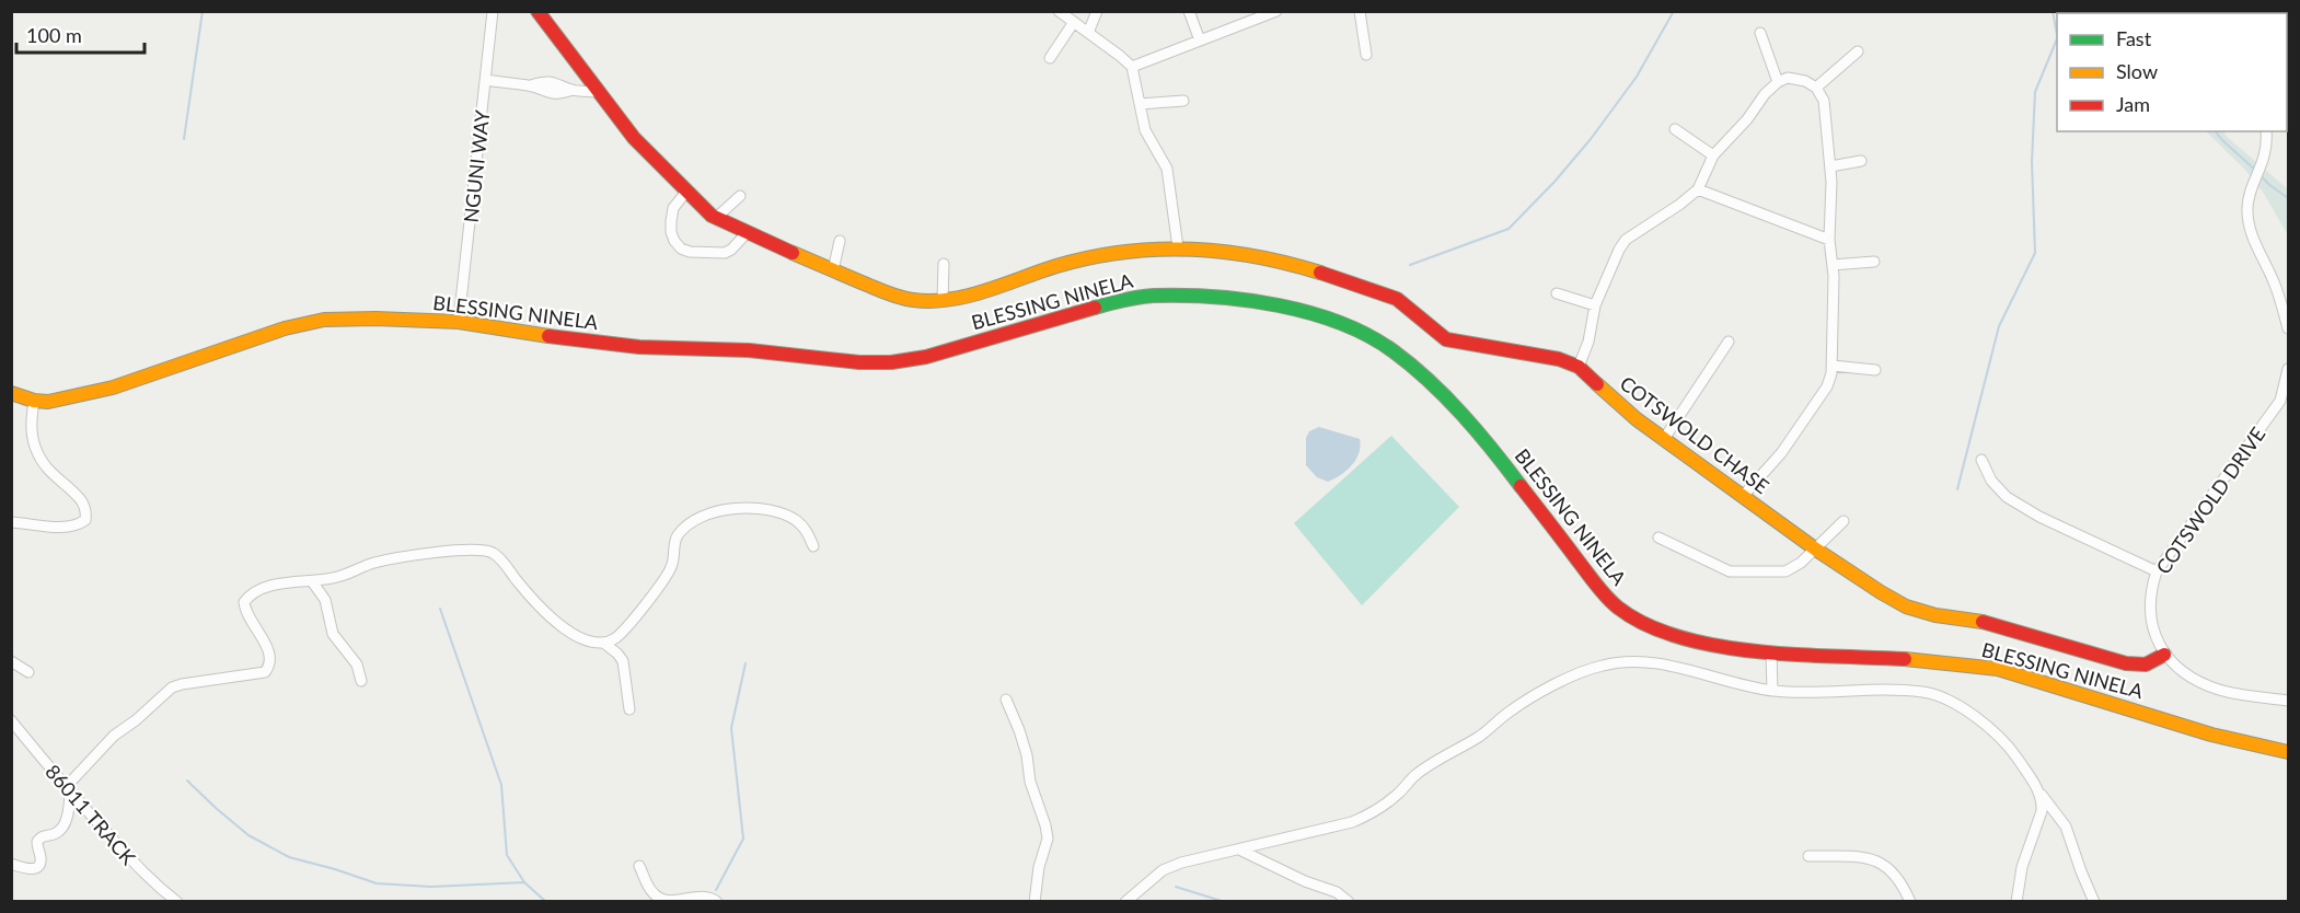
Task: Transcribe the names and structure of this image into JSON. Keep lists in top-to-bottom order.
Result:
{
  "streets": {
    "street": [
      "NGUNI WAY",
      "BLESSING NINELA",
      "COTSWOLD CHASE",
      "COTSWOLD DRIVE",
      "86011 TRACK"
    ]
  },
  "crossings": [
    ["NGUNI WAY", "BLESSING NINELA"],
    ["COTSWOLD CHASE", "COTSWOLD DRIVE"]
  ],
  "legend": ["Fast", "Slow", "Jam"],
  "scale_bar": "100 m"
}
